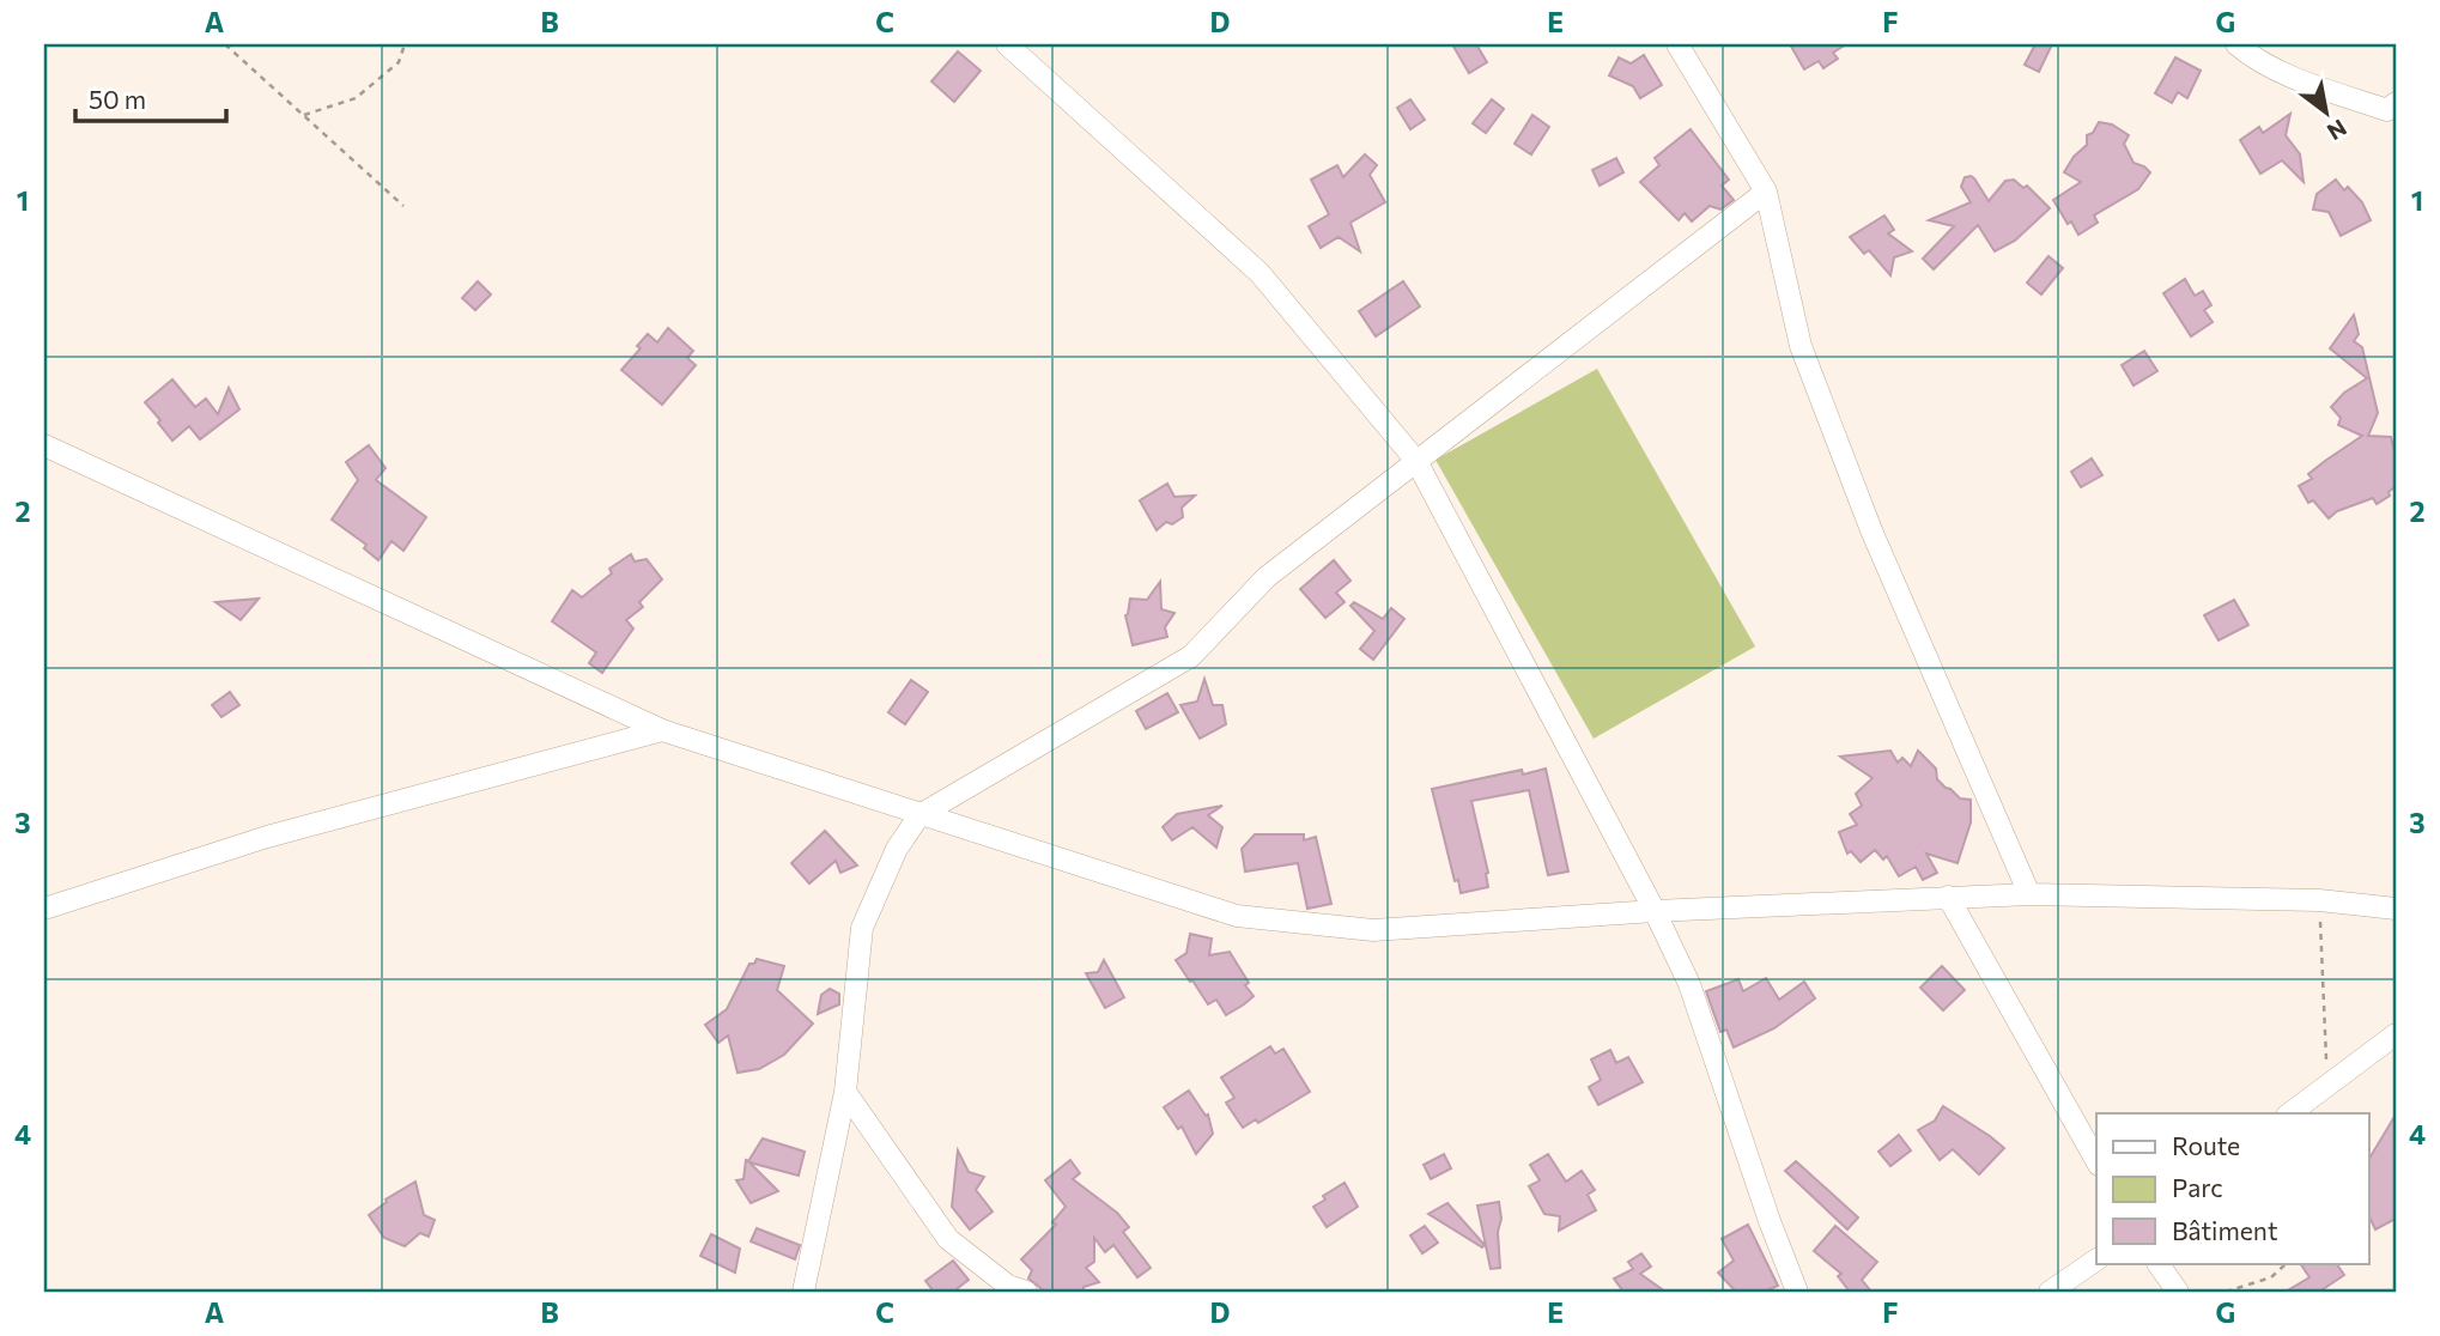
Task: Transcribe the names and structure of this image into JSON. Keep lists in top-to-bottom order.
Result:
{
  "legend": ["Route", "Parc", "Bâtiment"],
  "scale_bar": "50 m",
  "north": "bottom right",
  "grid": {
    "columns": [
      "A",
      "B",
      "C",
      "D",
      "E",
      "F",
      "G"
    ],
    "rows": [
      "1",
      "2",
      "3",
      "4"
    ]
  }
}
